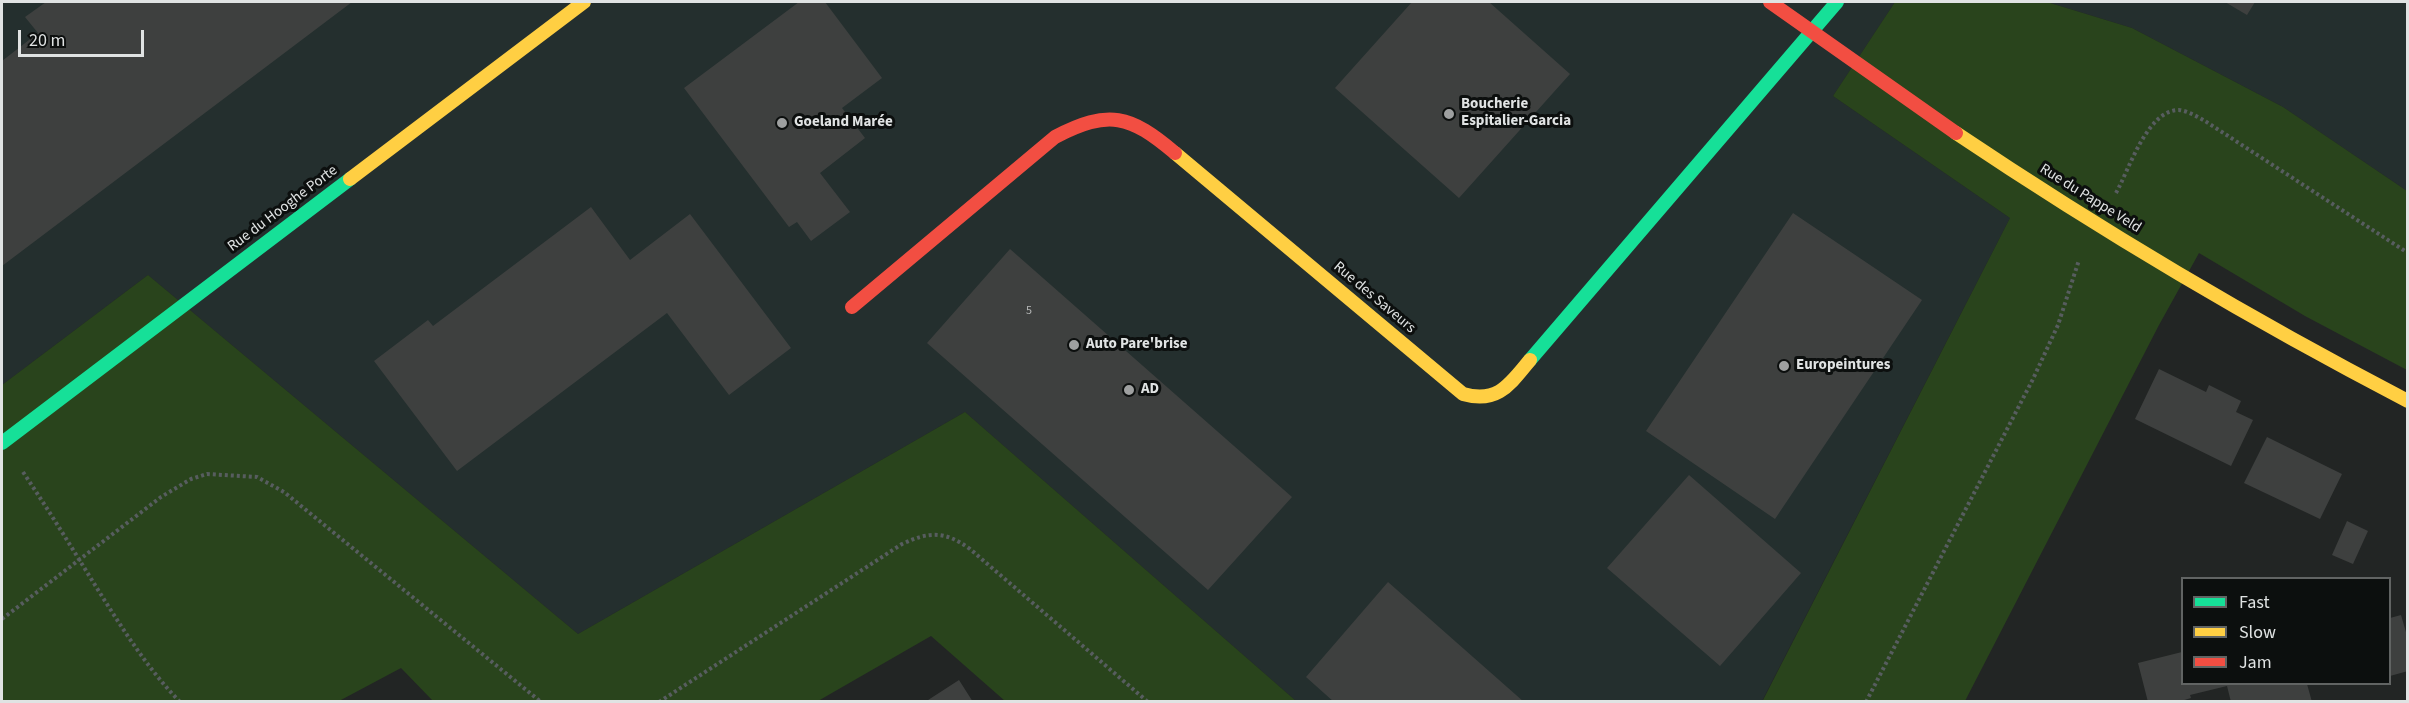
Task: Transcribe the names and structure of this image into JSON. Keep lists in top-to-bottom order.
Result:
{
  "streets": {
    "street": ["Rue du Pappe Veld", "Rue du Hooghe Porte", "Rue des Saveurs"]
  },
  "crossings": [
    ["Rue du Pappe Veld", "Rue des Saveurs"]
  ],
  "places": [
    "Boucherie Espitalier-Garcia",
    "Goeland Marée",
    "Auto Pare'brise",
    "Europeintures",
    "AD"
  ],
  "house_numbers": ["5"],
  "legend": ["Fast", "Slow", "Jam"],
  "scale_bar": "20 m"
}
